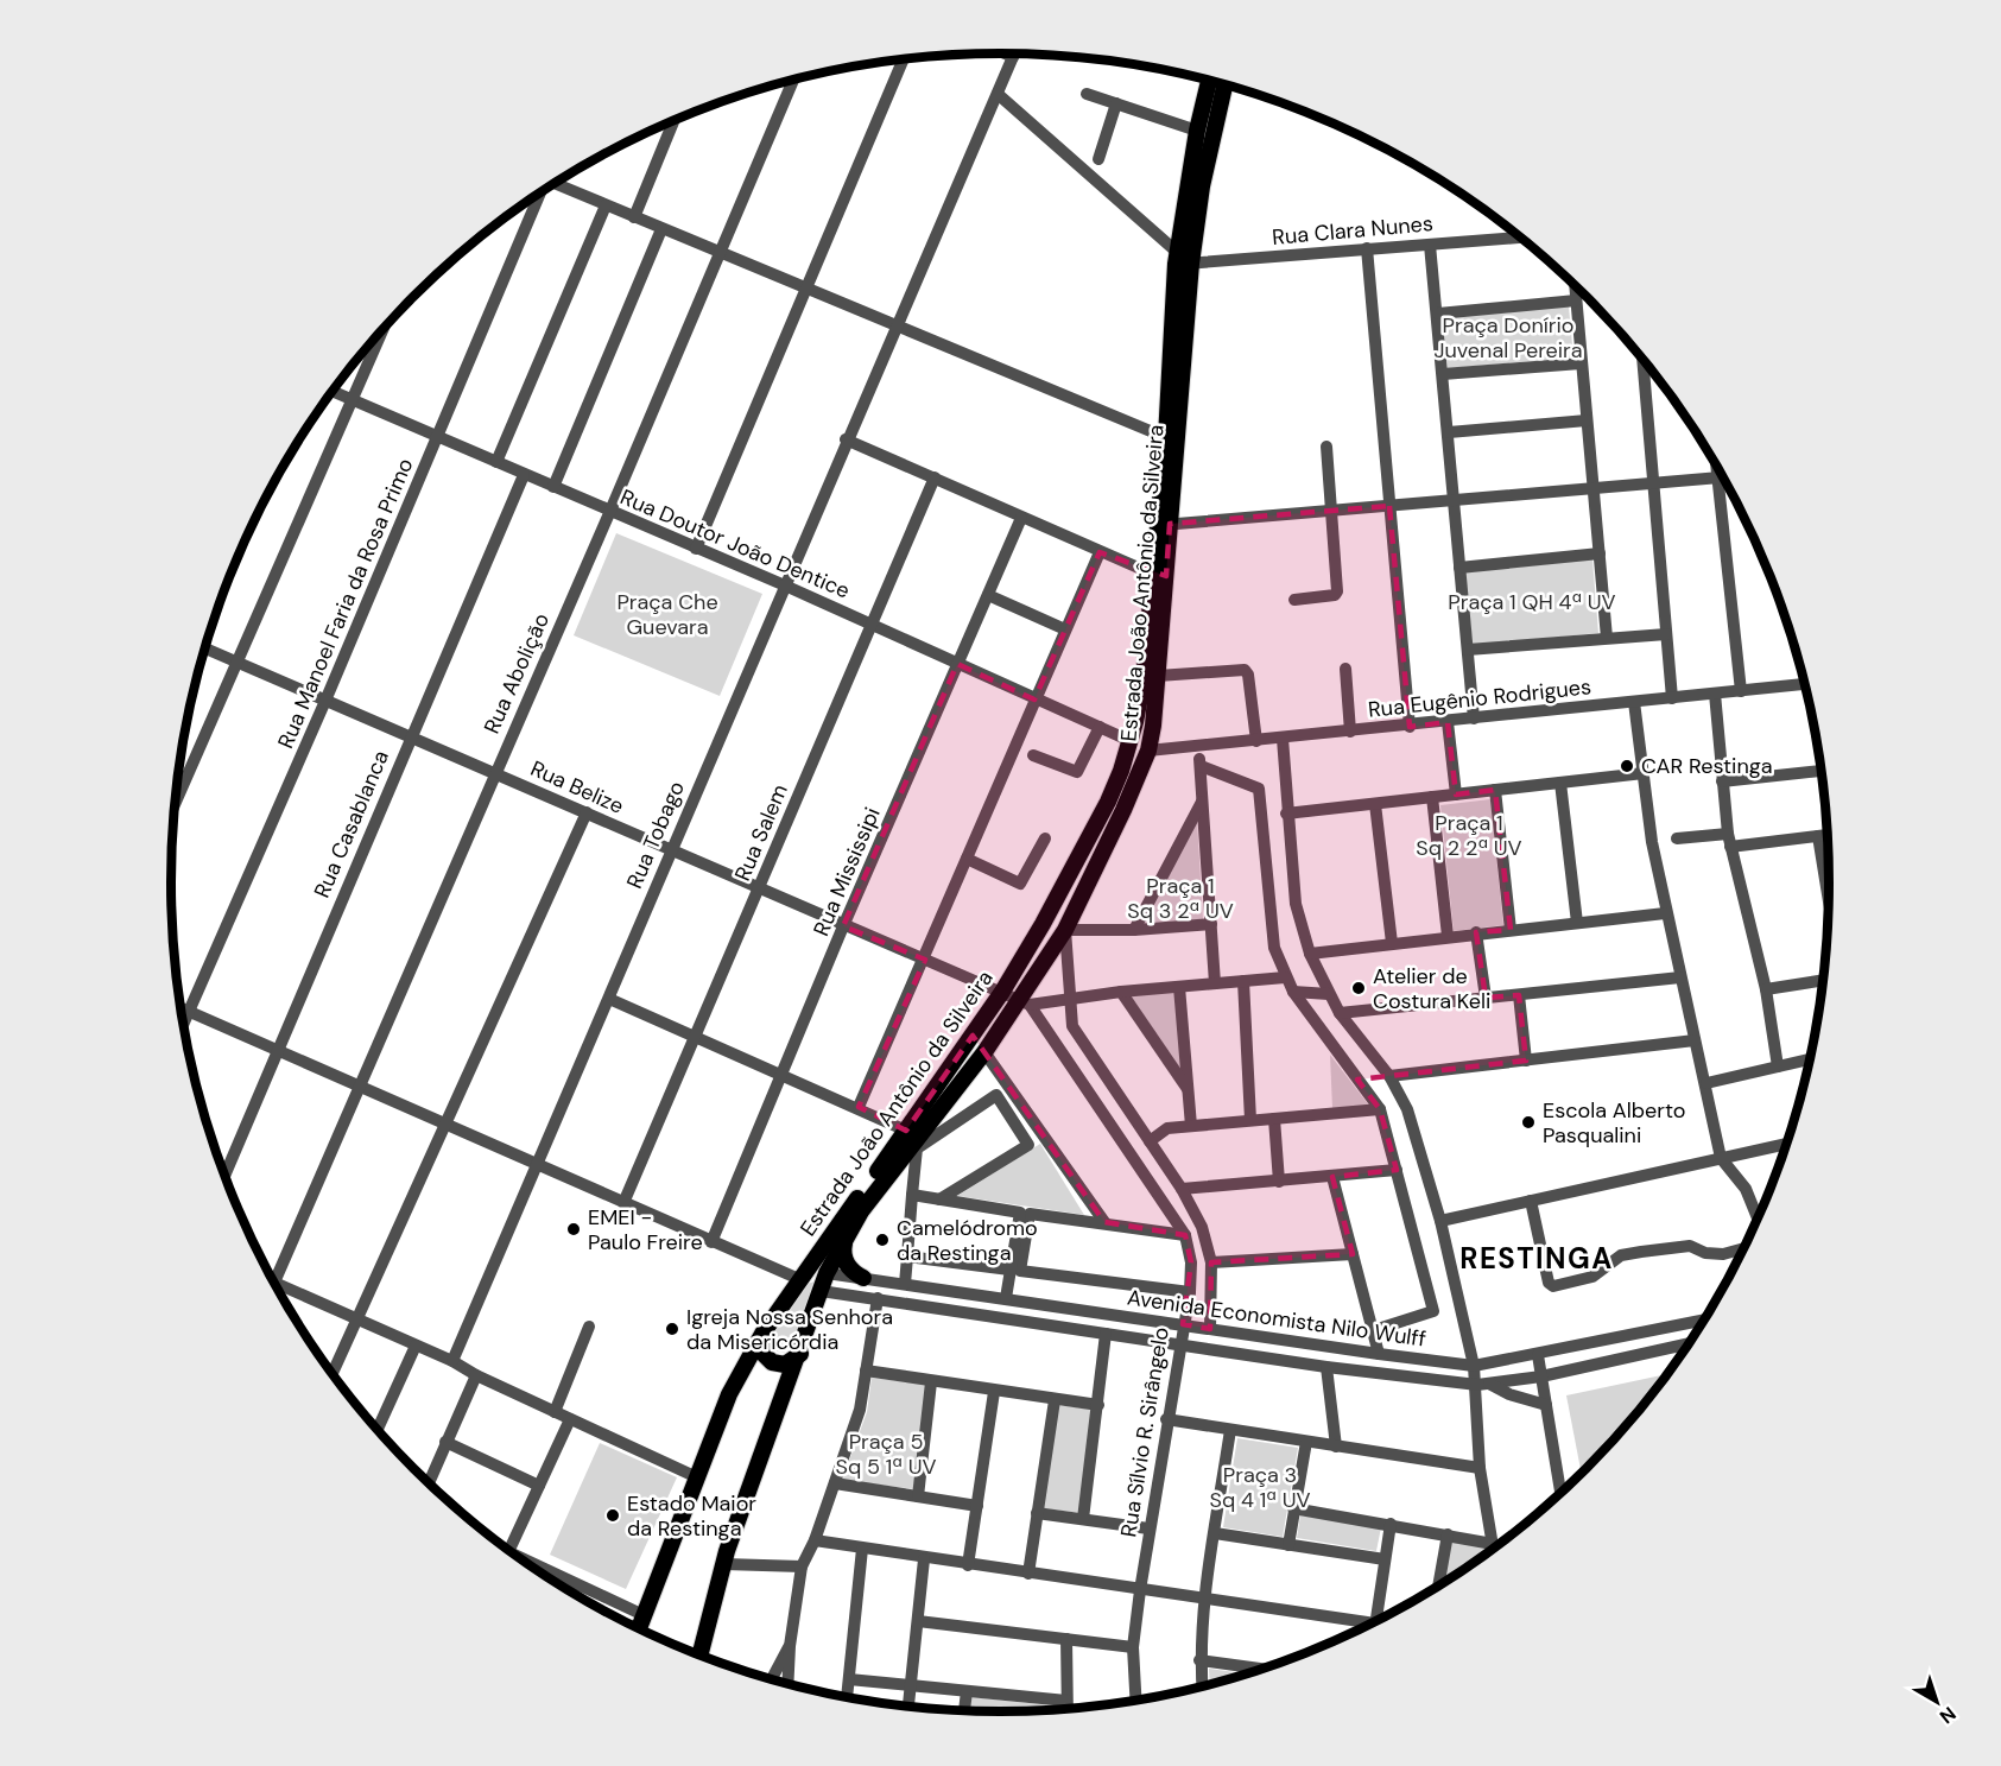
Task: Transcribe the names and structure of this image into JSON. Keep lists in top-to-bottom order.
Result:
{
  "streets": {
    "main road": ["Estrada João Antônio da Silveira"],
    "street": [
      "Rua Clara Nunes",
      "Rua Doutor João Dentice",
      "Rua Manoel Faria da Rosa Primo",
      "Rua Abolição",
      "Rua Eugênio Rodrigues",
      "Rua Belize",
      "Rua Casablanca",
      "Rua Salem",
      "Rua Tobago",
      "Rua Mississipi",
      "Avenida Economista Nilo Wulff",
      "Rua Sílvio R. Sirângelo"
    ]
  },
  "crossings": [
    ["Rua Clara Nunes", "Estrada João Antônio da Silveira"],
    ["Rua Doutor João Dentice", "Estrada João Antônio da Silveira"],
    ["Rua Doutor João Dentice", "Rua Manoel Faria da Rosa Primo"],
    ["Rua Doutor João Dentice", "Rua Abolição"],
    ["Rua Doutor João Dentice", "Rua Casablanca"],
    ["Rua Doutor João Dentice", "Rua Salem"],
    ["Rua Doutor João Dentice", "Rua Tobago"],
    ["Rua Doutor João Dentice", "Rua Mississipi"],
    ["Estrada João Antônio da Silveira", "Rua Eugênio Rodrigues"],
    ["Estrada João Antônio da Silveira", "Rua Belize"],
    ["Estrada João Antônio da Silveira", "Avenida Economista Nilo Wulff"],
    ["Estrada João Antônio da Silveira", "Rua Sílvio R. Sirângelo"],
    ["Rua Manoel Faria da Rosa Primo", "Rua Belize"],
    ["Rua Abolição", "Rua Belize"],
    ["Rua Belize", "Rua Casablanca"],
    ["Rua Belize", "Rua Salem"],
    ["Rua Belize", "Rua Tobago"],
    ["Rua Belize", "Rua Mississipi"],
    ["Rua Belize", "Rua Sílvio R. Sirângelo"],
    ["Avenida Economista Nilo Wulff", "Rua Sílvio R. Sirângelo"]
  ],
  "districts": ["RESTINGA"],
  "parks": [
    "Praça Donírio Juvenal Pereira",
    "Praça Che Guevara",
    "Praça 1 QH 4ª UV",
    "Praça 1 Sq 2 2ª UV",
    "Praça 1 Sq 3 2ª UV",
    "Praça 5 Sq 5 1ª UV",
    "Praça 3 Sq 4 1ª UV"
  ],
  "places": [
    "CAR Restinga",
    "Atelier de Costura Keli",
    "Escola Alberto Pasqualini",
    "EMEI - Paulo Freire",
    "Camelódromo da Restinga",
    "Igreja Nossa Senhora da Misericórdia",
    "Estado Maior da Restinga"
  ],
  "north": "bottom right"
}
